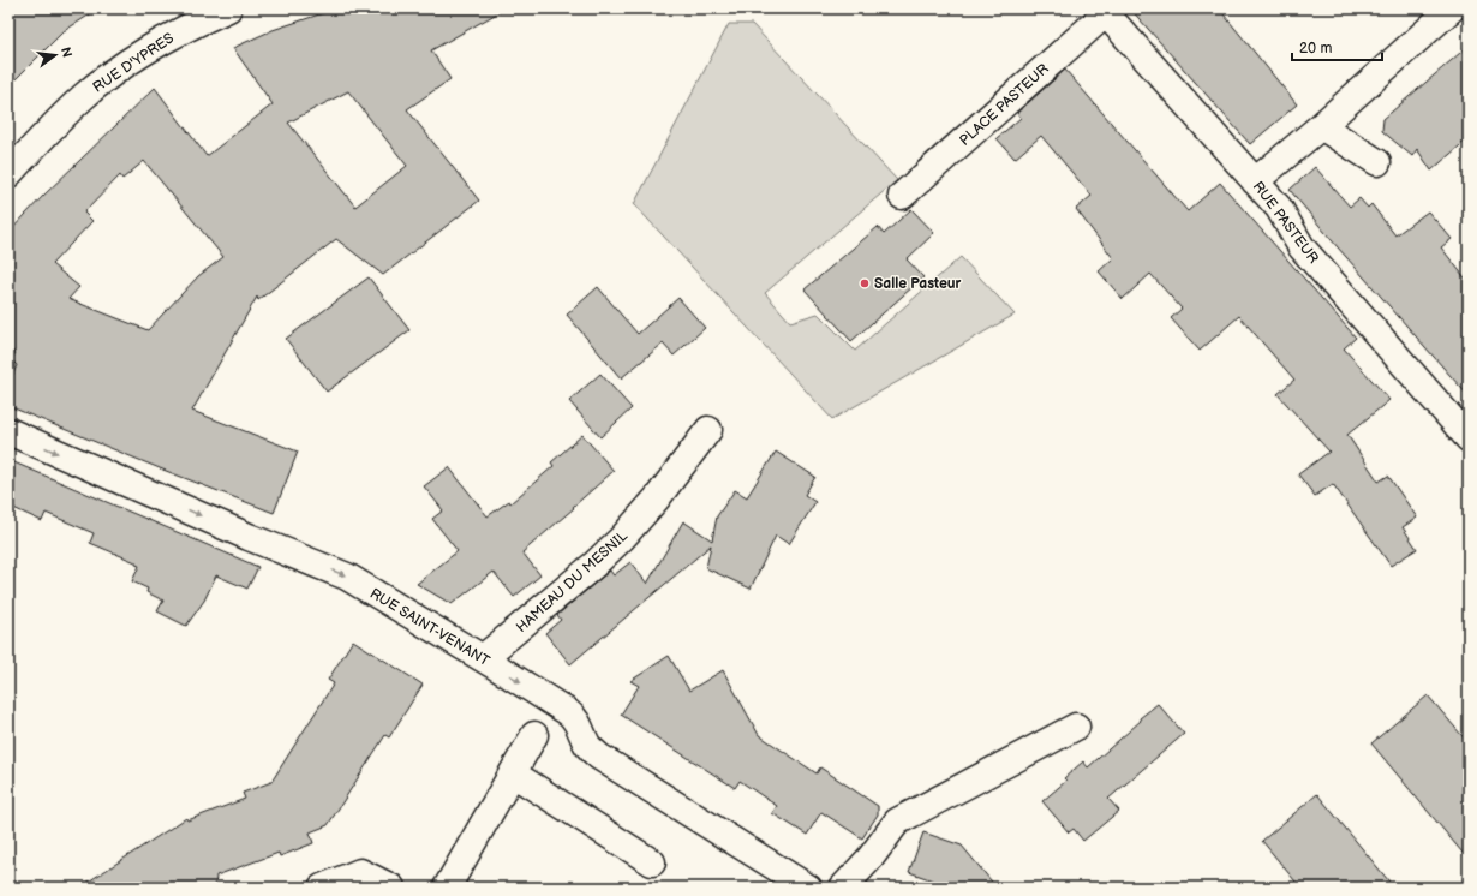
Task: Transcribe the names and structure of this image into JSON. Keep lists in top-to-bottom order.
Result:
{
  "streets": {
    "street": [
      "RUE D'YPRES",
      "PLACE PASTEUR",
      "RUE PASTEUR",
      "HAMEAU DU MESNIL",
      "RUE SAINT-VENANT"
    ]
  },
  "crossings": [
    ["PLACE PASTEUR", "RUE PASTEUR"],
    ["HAMEAU DU MESNIL", "RUE SAINT-VENANT"]
  ],
  "one_way": ["RUE SAINT-VENANT"],
  "places": ["Salle Pasteur"],
  "scale_bar": "20 m",
  "north": "right"
}
